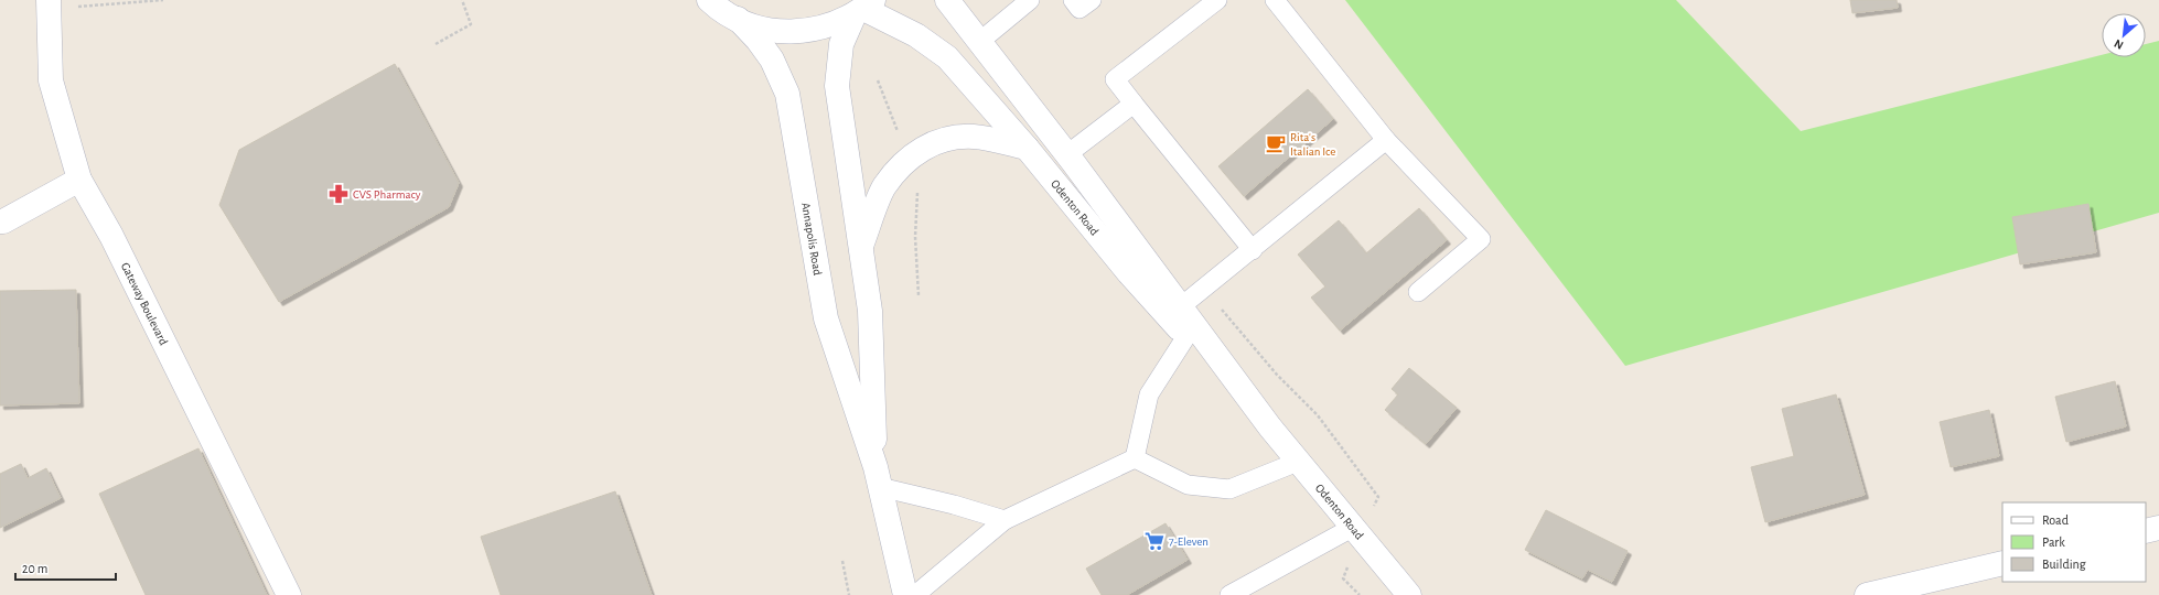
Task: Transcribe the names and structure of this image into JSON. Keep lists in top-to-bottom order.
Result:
{
  "streets": {
    "street": ["Odenton Road", "Annapolis Road", "Gateway Boulevard"]
  },
  "crossings": [
    ["Odenton Road", "Annapolis Road"]
  ],
  "places": {
    "cafe": ["Rita's Italian Ice"],
    "pharmacy": ["CVS Pharmacy"],
    "supermarket": ["7-Eleven"]
  },
  "legend": ["Road", "Park", "Building"],
  "scale_bar": "20 m",
  "north": "bottom left"
}
